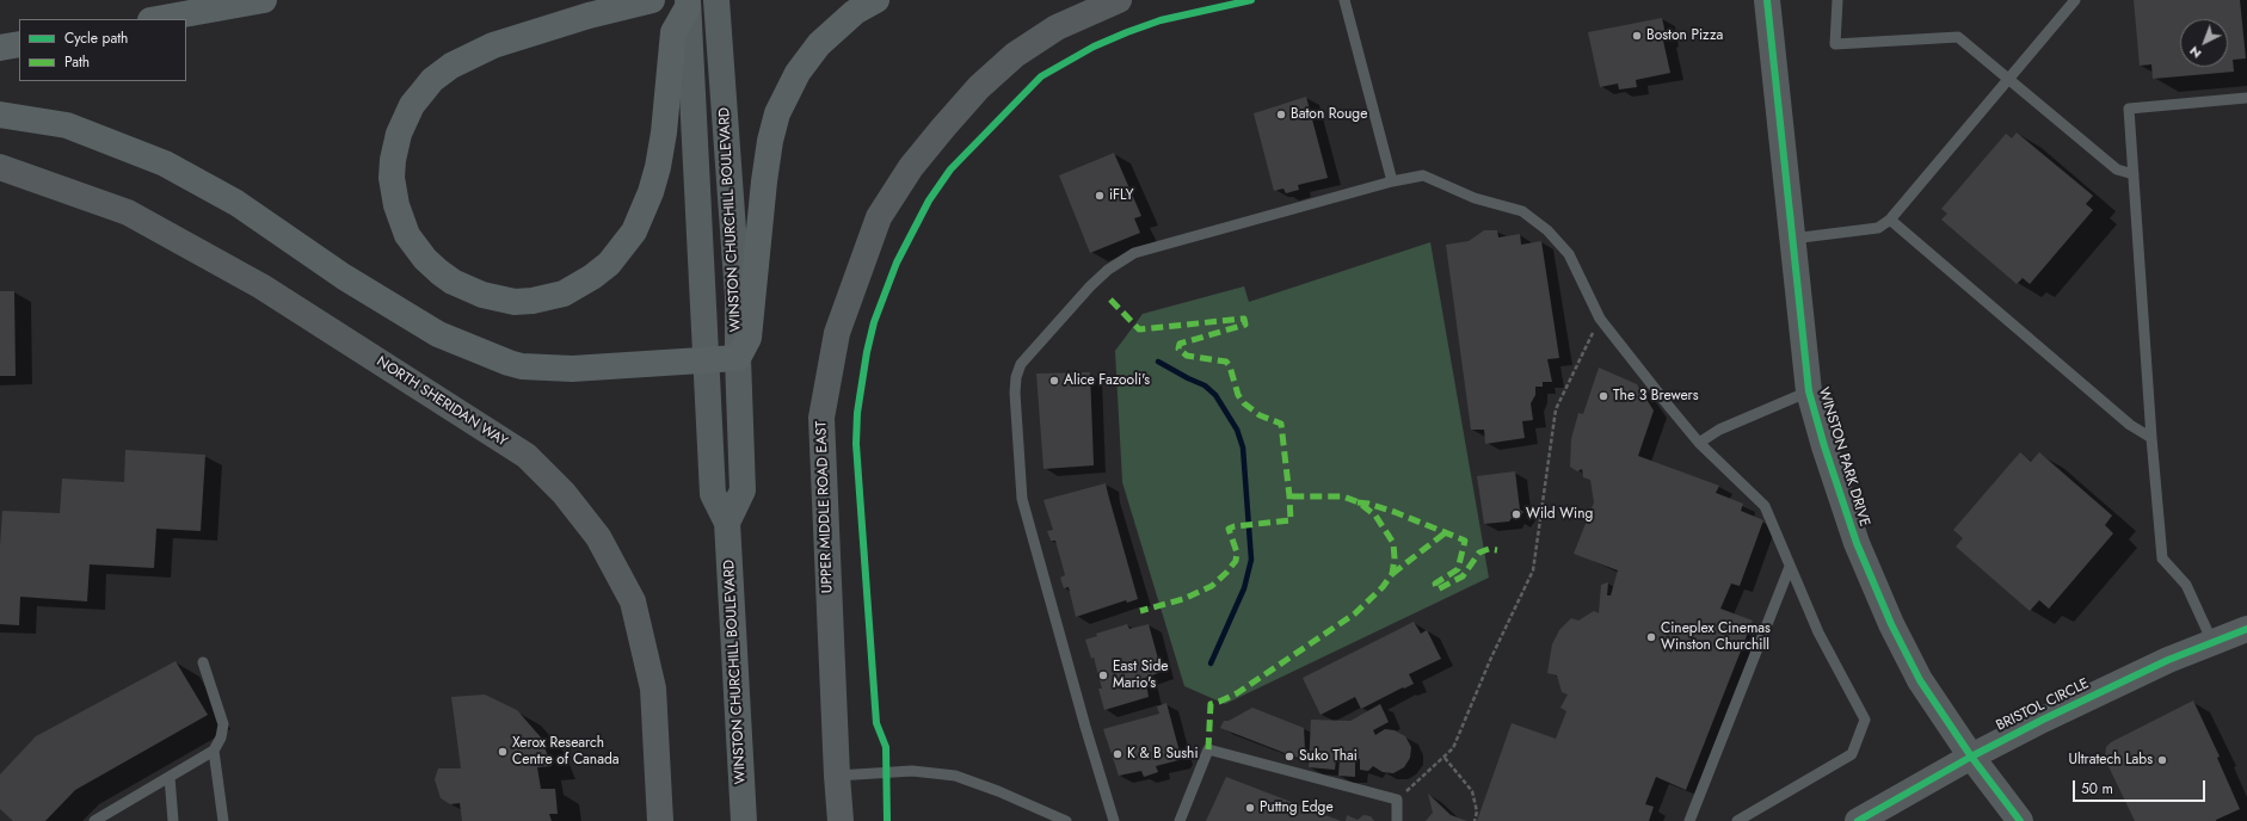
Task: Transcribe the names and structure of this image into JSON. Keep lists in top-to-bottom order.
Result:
{
  "streets": {
    "main road": ["WINSTON CHURCHILL BOULEVARD"],
    "street": [
      "NORTH SHERIDAN WAY",
      "WINSTON PARK DRIVE",
      "UPPER MIDDLE ROAD EAST",
      "BRISTOL CIRCLE"
    ]
  },
  "crossings": [
    ["WINSTON PARK DRIVE", "BRISTOL CIRCLE"]
  ],
  "places": [
    "Boston Pizza",
    "Baton Rouge",
    "iFLY",
    "Alice Fazooli's",
    "The 3 Brewers",
    "Wild Wing",
    "Cineplex Cinemas Winston Churchill",
    "East Side Mario's",
    "Xerox Research Centre of Canada",
    "K & B Sushi",
    "Suko Thai",
    "Ultratech Labs",
    "Puttng Edge"
  ],
  "legend": ["Cycle path", "Path"],
  "scale_bar": "50 m",
  "north": "bottom left"
}
